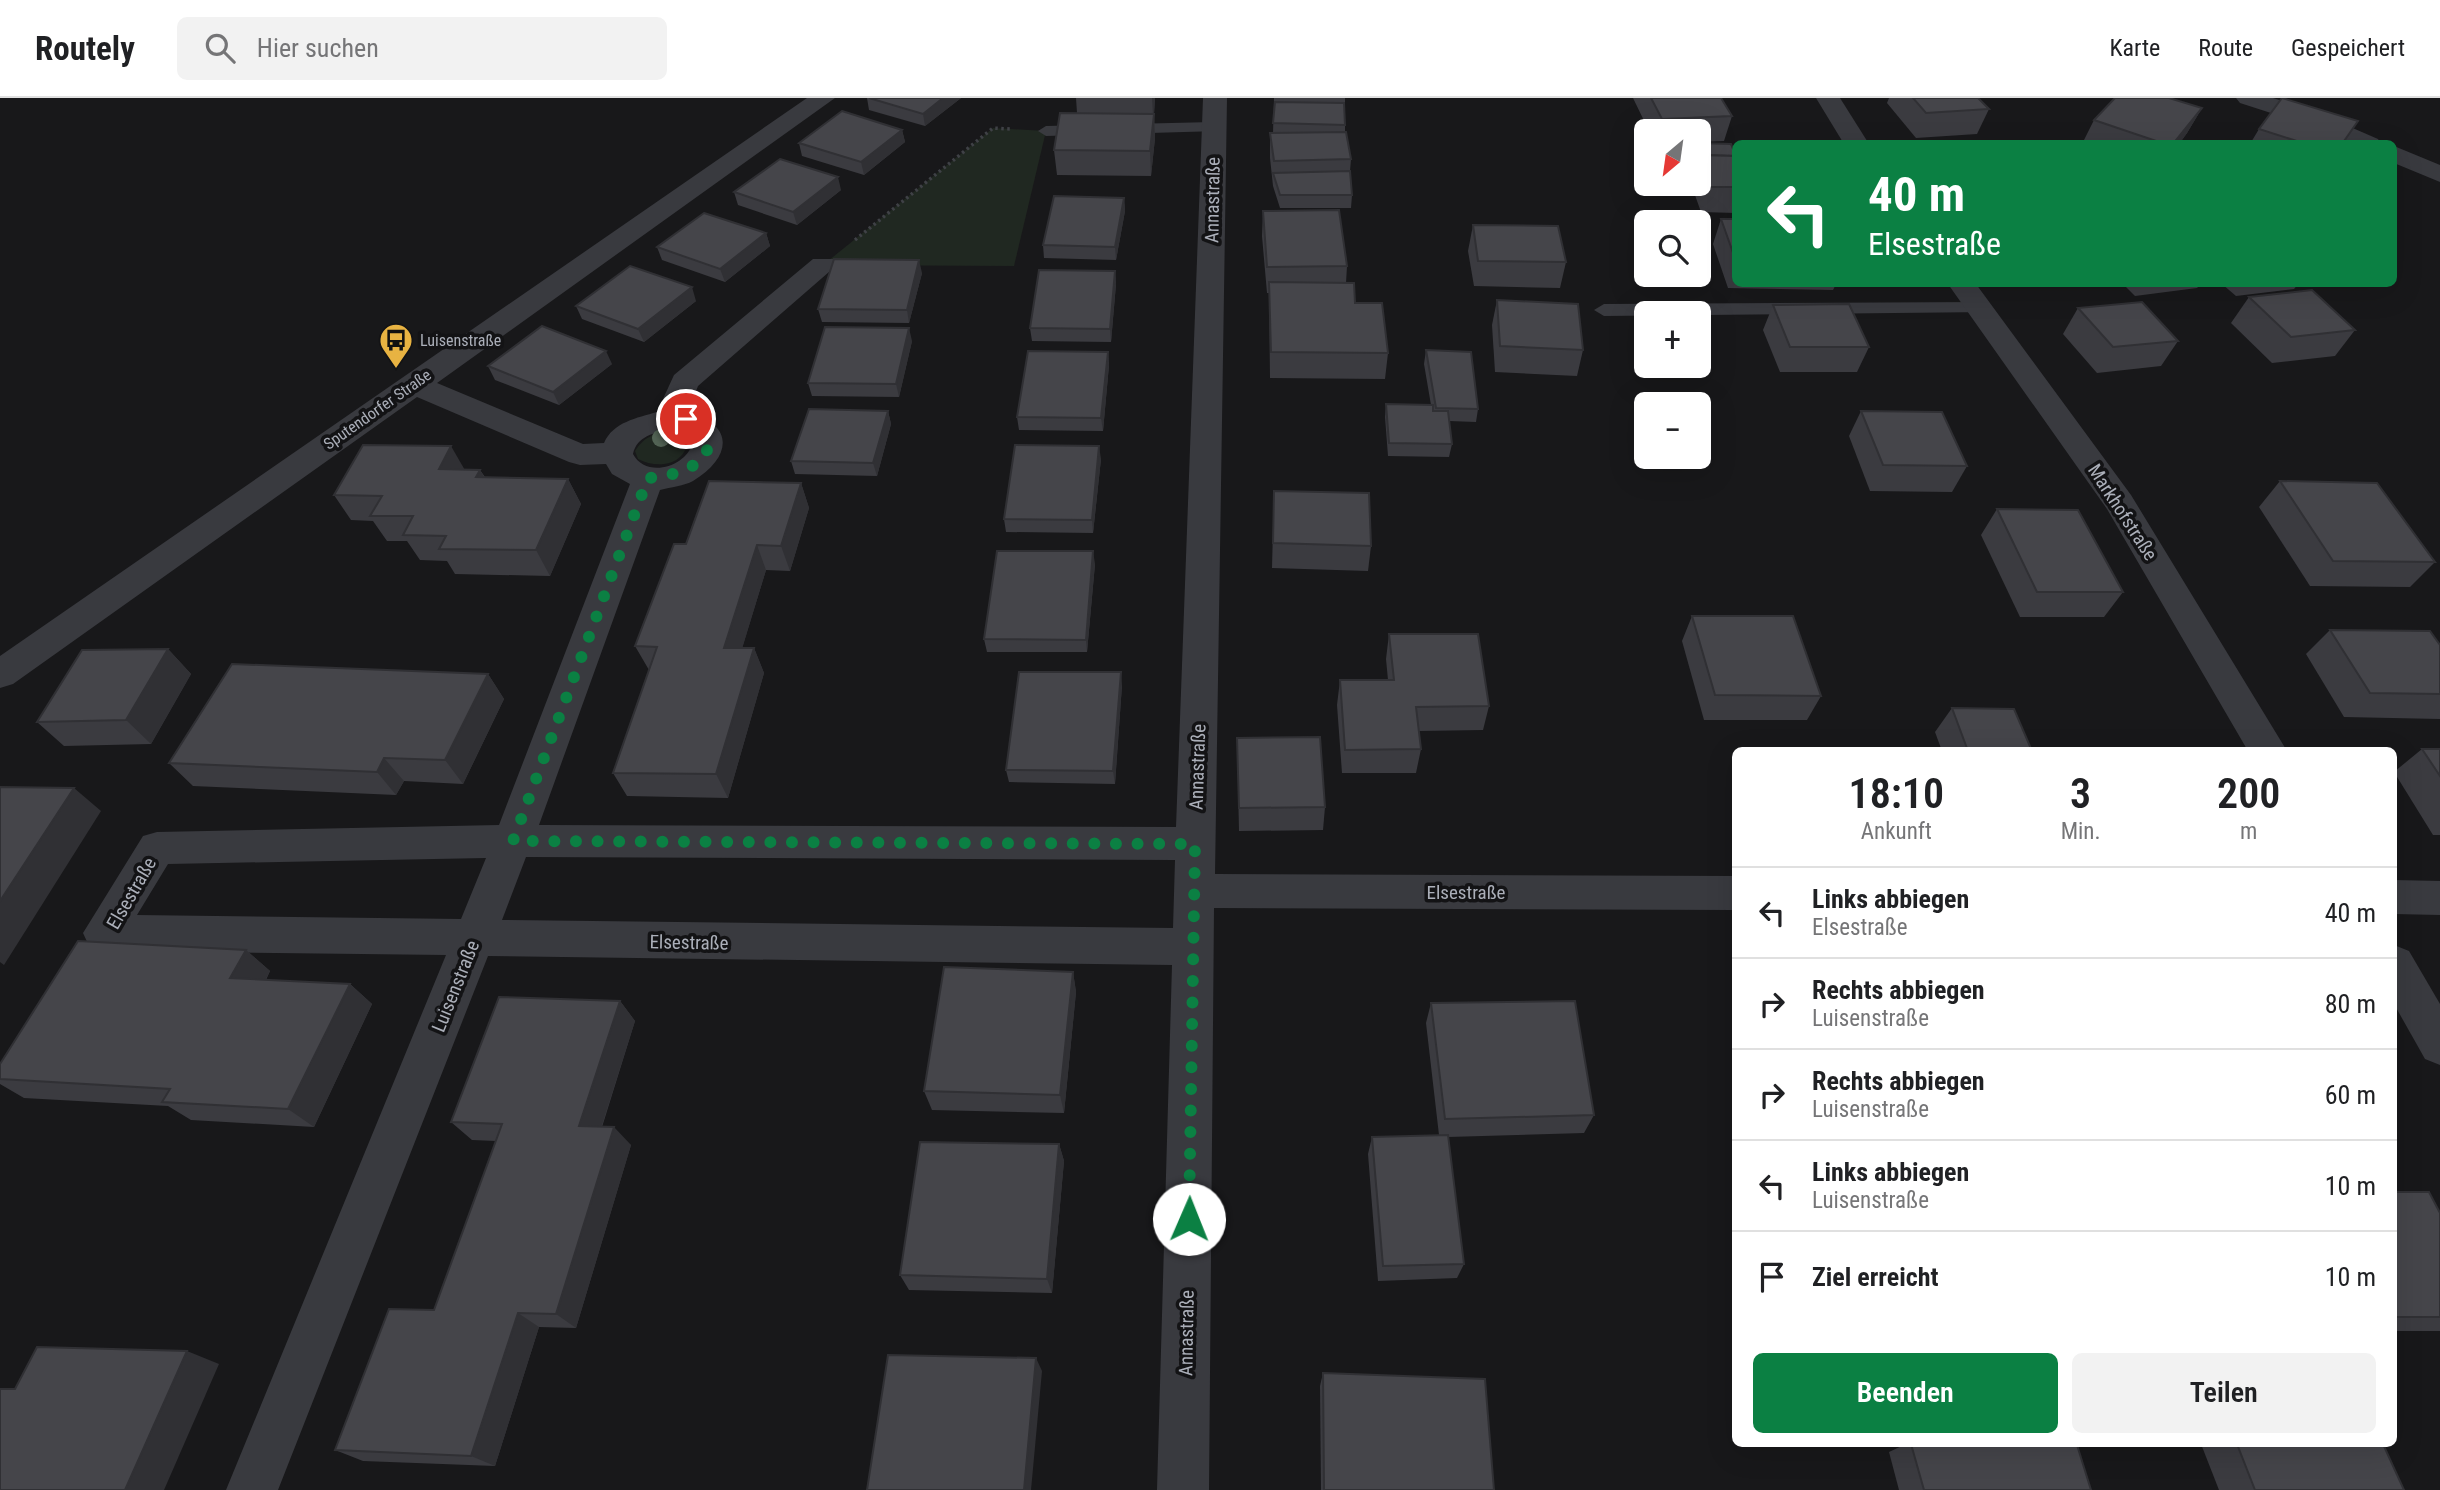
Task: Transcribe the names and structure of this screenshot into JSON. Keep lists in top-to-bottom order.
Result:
{
  "streets": {
    "street": [
      "Annastraße",
      "Sputendorfer Straße",
      "Markhofstraße",
      "Elsestraße",
      "Luisenstraße"
    ]
  },
  "crossings": [
    ["Annastraße", "Elsestraße"],
    ["Elsestraße", "Luisenstraße"]
  ],
  "places": {
    "bus stop": ["Luisenstraße"]
  },
  "north": "bottom left",
  "page": {
    "header": "Routely",
    "search": "Hier suchen",
    "nav": ["Karte", "Route", "Gespeichert"],
    "map_buttons": ["+", "−"],
    "turn": ["40 m", "Elsestraße"],
    "eta": [
      "18:10",
      "Ankunft",
      "3",
      "Min.",
      "200",
      "m"
    ],
    "list": [
      {
        "name": "Links abbiegen",
        "note": "Elsestraße",
        "value": "40 m"
      },
      {
        "name": "Rechts abbiegen",
        "note": "Luisenstraße",
        "value": "80 m"
      },
      {
        "name": "Rechts abbiegen",
        "note": "Luisenstraße",
        "value": "60 m"
      },
      {
        "name": "Links abbiegen",
        "note": "Luisenstraße",
        "value": "10 m"
      },
      {
        "name": "Ziel erreicht",
        "value": "10 m"
      }
    ],
    "buttons": ["Beenden", "Teilen"]
  }
}
